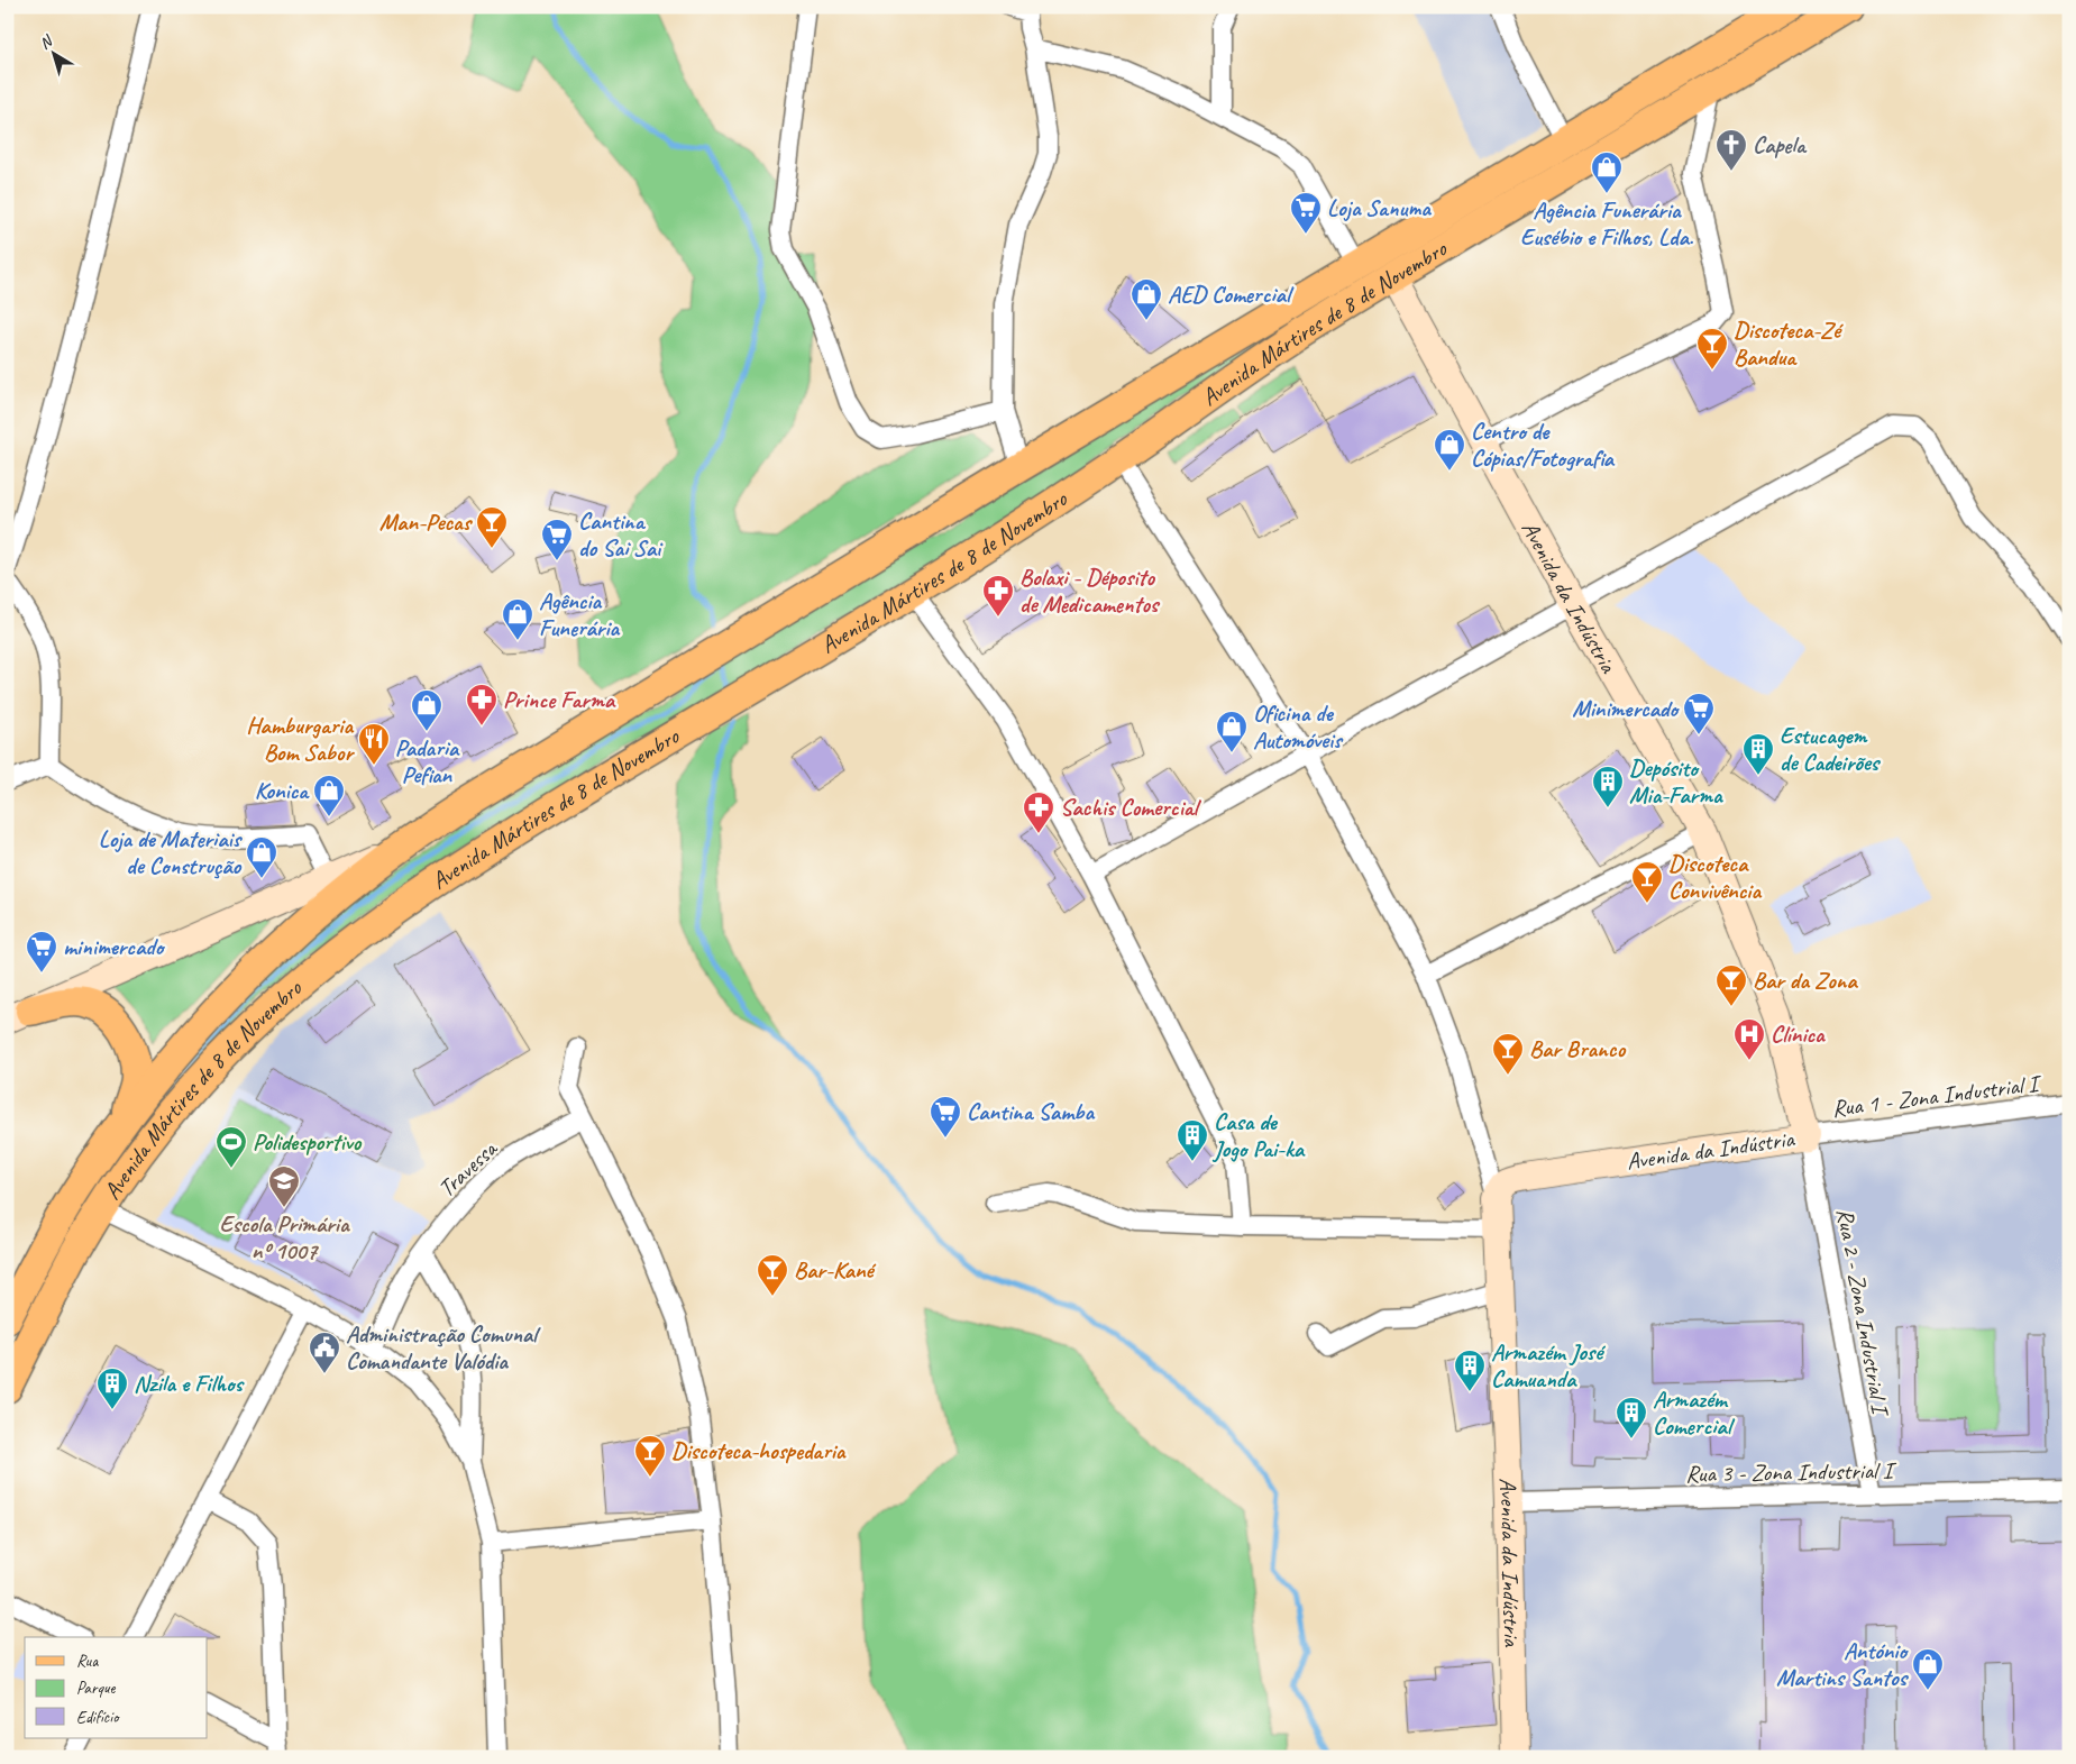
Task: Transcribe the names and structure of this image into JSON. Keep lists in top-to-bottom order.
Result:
{
  "streets": {
    "main road": ["Avenida Mártires de 8 de Novembro"],
    "street": [
      "Avenida da Indústria",
      "Rua 1 - Zona Industrial I",
      "Travessa",
      "Rua 2 - Zona Industrial I",
      "Rua 3 - Zona Industrial I"
    ]
  },
  "crossings": [
    ["Avenida Mártires de 8 de Novembro", "Avenida da Indústria"],
    ["Avenida da Indústria", "Rua 1 - Zona Industrial I"],
    ["Avenida da Indústria", "Rua 2 - Zona Industrial I"],
    ["Avenida da Indústria", "Rua 3 - Zona Industrial I"],
    ["Rua 1 - Zona Industrial I", "Rua 2 - Zona Industrial I"],
    ["Rua 2 - Zona Industrial I", "Rua 3 - Zona Industrial I"]
  ],
  "places": {
    "church": ["Capela"],
    "shop": [
      "Agência Funerária Eusébio e Filhos, Lda.",
      "AED Comercial",
      "Centro de Cópias/Fotografia",
      "Agência Funerária",
      "Padaria Pefian",
      "Oficina de Automóveis",
      "Konica",
      "Loja de Materiais de Construção",
      "António Martins Santos"
    ],
    "supermarket": [
      "Loja Sanuma",
      "Cantina do Sai Sai",
      "Minimercado",
      "minimercado",
      "Cantina Samba"
    ],
    "bar": [
      "Discoteca-Zé Bandua",
      "Man-Pecas",
      "Discoteca Convivência",
      "Bar da Zona",
      "Bar Branco",
      "Bar-Kané",
      "Discoteca-hospedaria"
    ],
    "pharmacy": ["Bolaxi - Déposito de Medicamentos", "Prince Farma", "Sachis Comercial"],
    "restaurant": ["Hamburgaria Bom Sabor"],
    "building": [
      "Estucagem de Cadeirões",
      "Depósito Mia-Farma",
      "Casa de Jogo Pai-ka",
      "Armazém José Camuanda",
      "Nzila e Filhos",
      "Armazém Comercial"
    ],
    "hospital": ["Clínica"],
    "sports": ["Polidesportivo"],
    "school or university": ["Escola Primária nº 1007"],
    "public building": ["Administração Comunal Comandante Valódia"]
  },
  "legend": ["Rua", "Parque", "Edifício"],
  "north": "top left"
}
